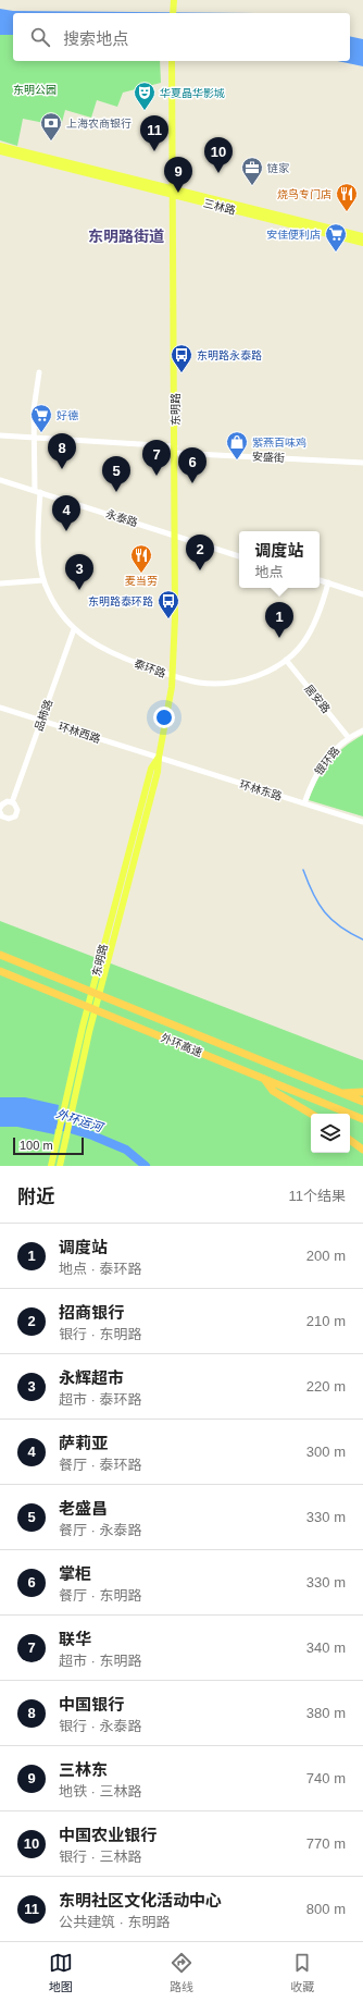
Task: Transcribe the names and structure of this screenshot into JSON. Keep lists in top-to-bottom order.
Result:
{
  "streets": {
    "highway": ["外环高速"],
    "main road": ["三林路", "东明路"],
    "street": [
      "安盛街",
      "永泰路",
      "泰环路",
      "居安路",
      "品柿路",
      "环林西路",
      "银环路",
      "环林东路"
    ]
  },
  "crossings": [
    ["三林路", "东明路"],
    ["东明路", "安盛街"],
    ["东明路", "永泰路"],
    ["东明路", "泰环路"],
    ["东明路", "环林西路"],
    ["东明路", "环林东路"],
    ["安盛街", "泰环路"],
    ["永泰路", "泰环路"],
    ["泰环路", "居安路"],
    ["泰环路", "品柿路"],
    ["居安路", "银环路"],
    ["品柿路", "环林西路"],
    ["环林西路", "环林东路"],
    ["银环路", "环林东路"]
  ],
  "districts": ["东明路街道"],
  "water": ["外环运河"],
  "parks": ["东明公园"],
  "places": {
    "theatre": ["华夏晶华影城"],
    "bank": ["上海农商银行"],
    "office": ["链家"],
    "restaurant": ["烧鸟专门店", "麦当劳"],
    "supermarket": ["安佳便利店", "好德"],
    "bus stop": ["东明路永泰路", "东明路泰环路"],
    "shop": ["紫燕百味鸡"]
  },
  "scale_bar": "100 m",
  "page": {
    "search": "搜索地点",
    "pins": [
      "11",
      "10",
      "9",
      "8",
      "7",
      "6",
      "5",
      "4",
      "2",
      "3",
      "1"
    ],
    "popup": ["调度站", "地点"],
    "scale": "100 m",
    "heading": ["附近", "11个结果"],
    "list": [
      {
        "mark": "1",
        "name": "调度站",
        "note": "地点 · 泰环路",
        "value": "200 m"
      },
      {
        "mark": "2",
        "name": "招商银行",
        "note": "银行 · 东明路",
        "value": "210 m"
      },
      {
        "mark": "3",
        "name": "永辉超市",
        "note": "超市 · 泰环路",
        "value": "220 m"
      },
      {
        "mark": "4",
        "name": "萨莉亚",
        "note": "餐厅 · 泰环路",
        "value": "300 m"
      },
      {
        "mark": "5",
        "name": "老盛昌",
        "note": "餐厅 · 永泰路",
        "value": "330 m"
      },
      {
        "mark": "6",
        "name": "掌柜",
        "note": "餐厅 · 东明路",
        "value": "330 m"
      },
      {
        "mark": "7",
        "name": "联华",
        "note": "超市 · 东明路",
        "value": "340 m"
      },
      {
        "mark": "8",
        "name": "中国银行",
        "note": "银行 · 永泰路",
        "value": "380 m"
      },
      {
        "mark": "9",
        "name": "三林东",
        "note": "地铁 · 三林路",
        "value": "740 m"
      },
      {
        "mark": "10",
        "name": "中国农业银行",
        "note": "银行 · 三林路",
        "value": "770 m"
      },
      {
        "mark": "11",
        "name": "东明社区文化活动中心",
        "note": "公共建筑 · 东明路",
        "value": "800 m"
      }
    ],
    "nav": ["地图", "路线", "收藏"]
  }
}
